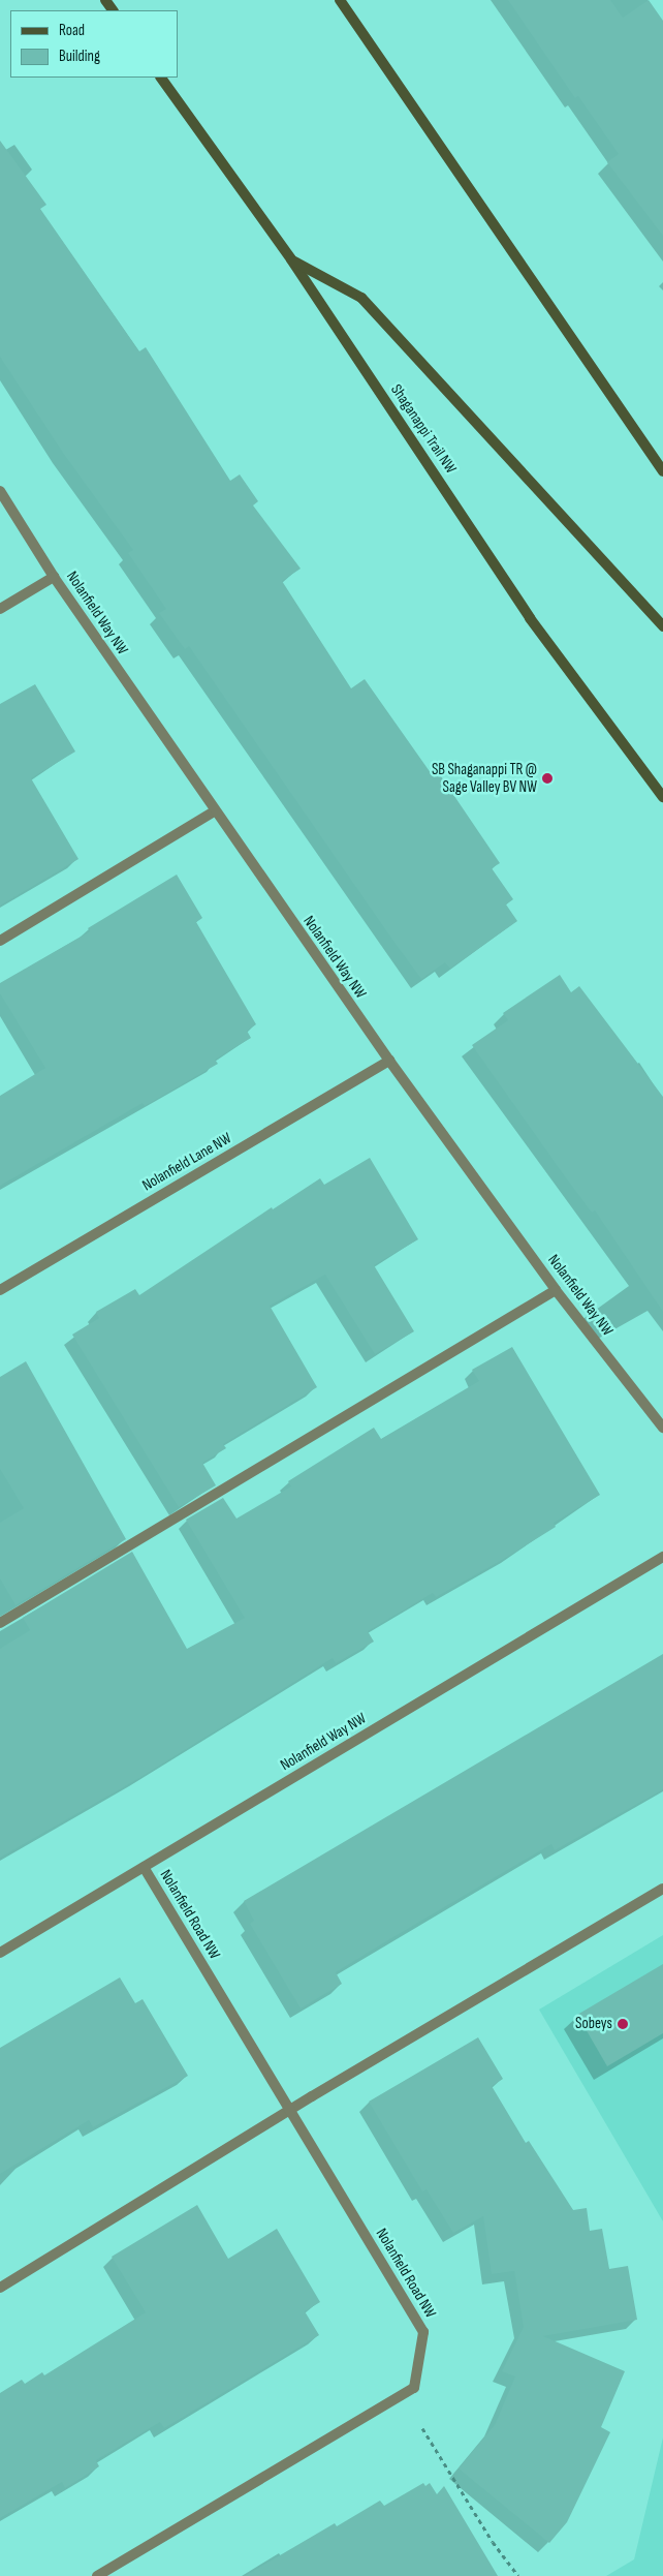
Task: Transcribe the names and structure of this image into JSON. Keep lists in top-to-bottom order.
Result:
{
  "streets": {
    "main road": ["Shaganappi Trail NW"],
    "street": ["Nolanfield Way NW", "Nolanfield Lane NW", "Nolanfield Road NW"]
  },
  "crossings": [
    ["Nolanfield Way NW", "Nolanfield Lane NW"],
    ["Nolanfield Way NW", "Nolanfield Road NW"]
  ],
  "places": ["SB Shaganappi TR @ Sage Valley BV NW", "Sobeys"],
  "legend": ["Road", "Building"]
}
